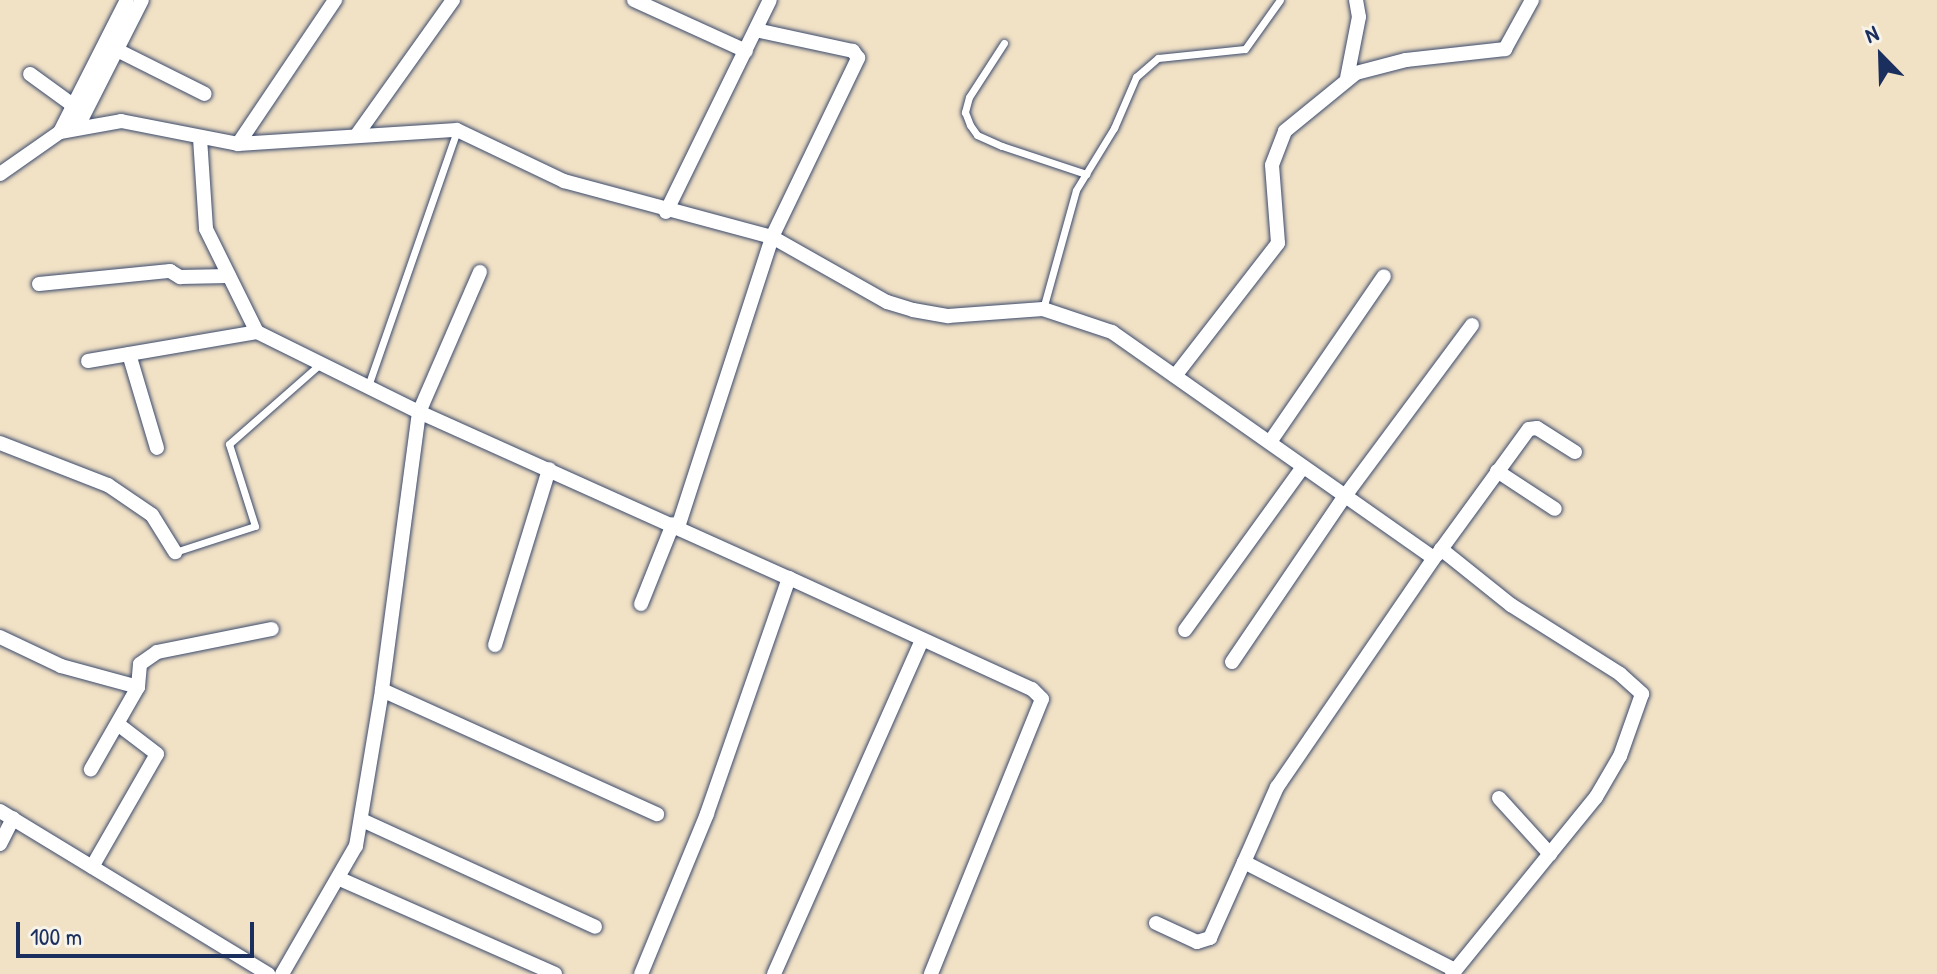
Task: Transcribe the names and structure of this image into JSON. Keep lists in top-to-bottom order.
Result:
{
  "scale_bar": "100 m",
  "north": "top left"
}
